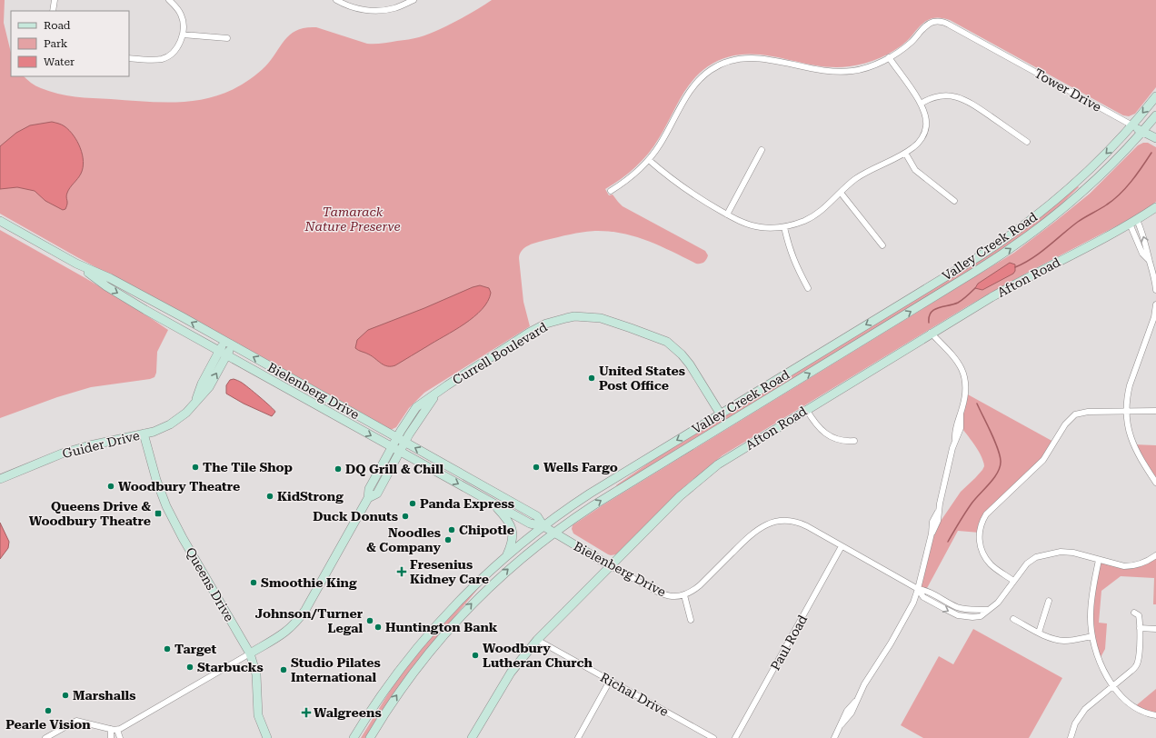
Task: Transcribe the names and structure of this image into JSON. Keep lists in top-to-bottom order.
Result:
{
  "streets": {
    "street": [
      "Tower Drive",
      "Valley Creek Road",
      "Afton Road",
      "Currell Boulevard",
      "Bielenberg Drive",
      "Guider Drive",
      "Queens Drive",
      "Paul Road",
      "Richal Drive"
    ]
  },
  "crossings": [
    ["Tower Drive", "Valley Creek Road"],
    ["Valley Creek Road", "Currell Boulevard"],
    ["Valley Creek Road", "Bielenberg Drive"],
    ["Afton Road", "Bielenberg Drive"],
    ["Afton Road", "Richal Drive"],
    ["Currell Boulevard", "Bielenberg Drive"],
    ["Currell Boulevard", "Queens Drive"],
    ["Bielenberg Drive", "Guider Drive"],
    ["Bielenberg Drive", "Paul Road"],
    ["Guider Drive", "Queens Drive"]
  ],
  "parks": ["Tamarack Nature Preserve"],
  "places": {
    "other": [
      "United States Post Office",
      "The Tile Shop",
      "Wells Fargo",
      "DQ Grill & Chill",
      "Woodbury Theatre",
      "KidStrong",
      "Panda Express",
      "Duck Donuts",
      "Chipotle",
      "Noodles & Company",
      "Smoothie King",
      "Johnson/Turner Legal",
      "Huntington Bank",
      "Target",
      "Woodbury Lutheran Church",
      "Starbucks",
      "Studio Pilates International",
      "Marshalls",
      "Pearle Vision"
    ],
    "transit": ["Queens Drive & Woodbury Theatre"],
    "health": ["Fresenius Kidney Care", "Walgreens"]
  },
  "legend": ["Road", "Park", "Water"]
}
